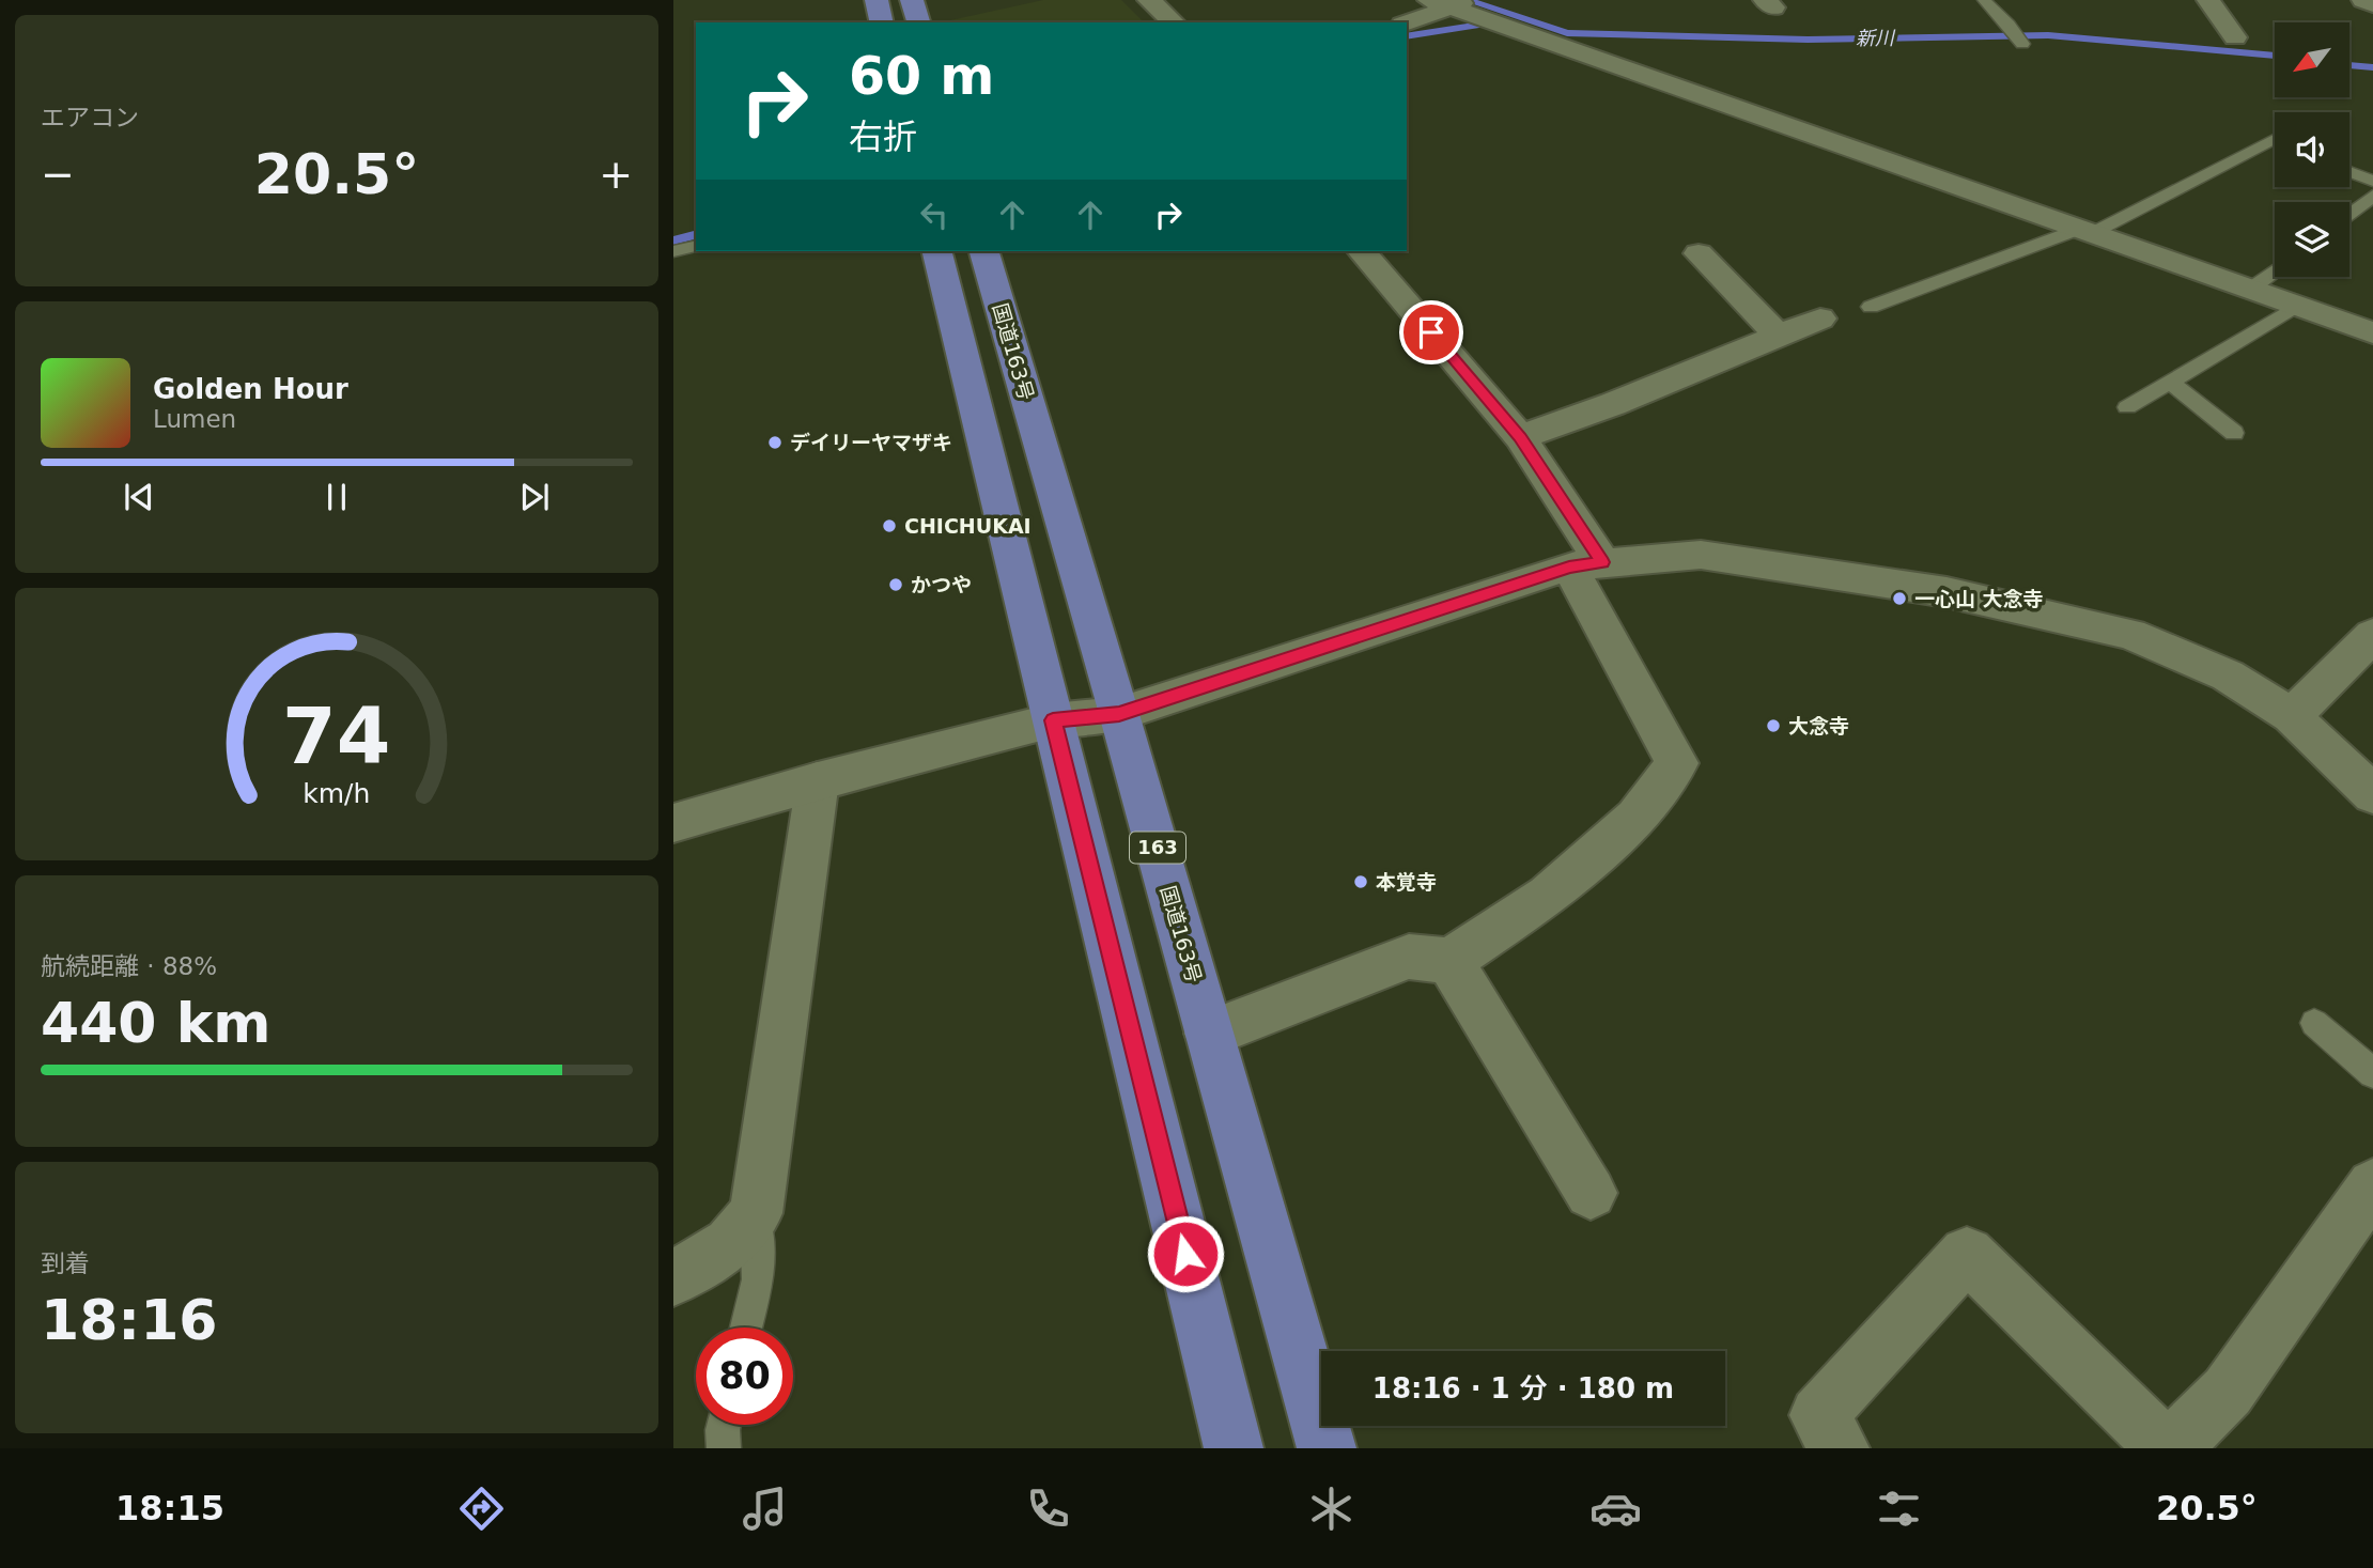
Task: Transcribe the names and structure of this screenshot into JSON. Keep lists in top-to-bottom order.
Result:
{
  "streets": {
    "highway": ["国道163号", "163"]
  },
  "water": ["新川"],
  "places": [
    "デイリーヤマザキ",
    "CHICHUKAI",
    "かつや",
    "一心山 大念寺",
    "大念寺",
    "本覚寺"
  ],
  "north": "bottom left",
  "page": {
    "tile": [
      "エアコン",
      ["航続距離 · 88%", "440 km"],
      ["到着", "18:16"]
    ],
    "turn": ["60 m", "右折"],
    "heat": ["−", "20.5°", "+"],
    "song": ["Golden Hour", "Lumen"],
    "limit": "80",
    "trip": "18:16 · 1 分 · 180 m",
    "tabs": ["18:15", "20.5°"],
    "gauge": ["74", "km/h"]
  }
}
